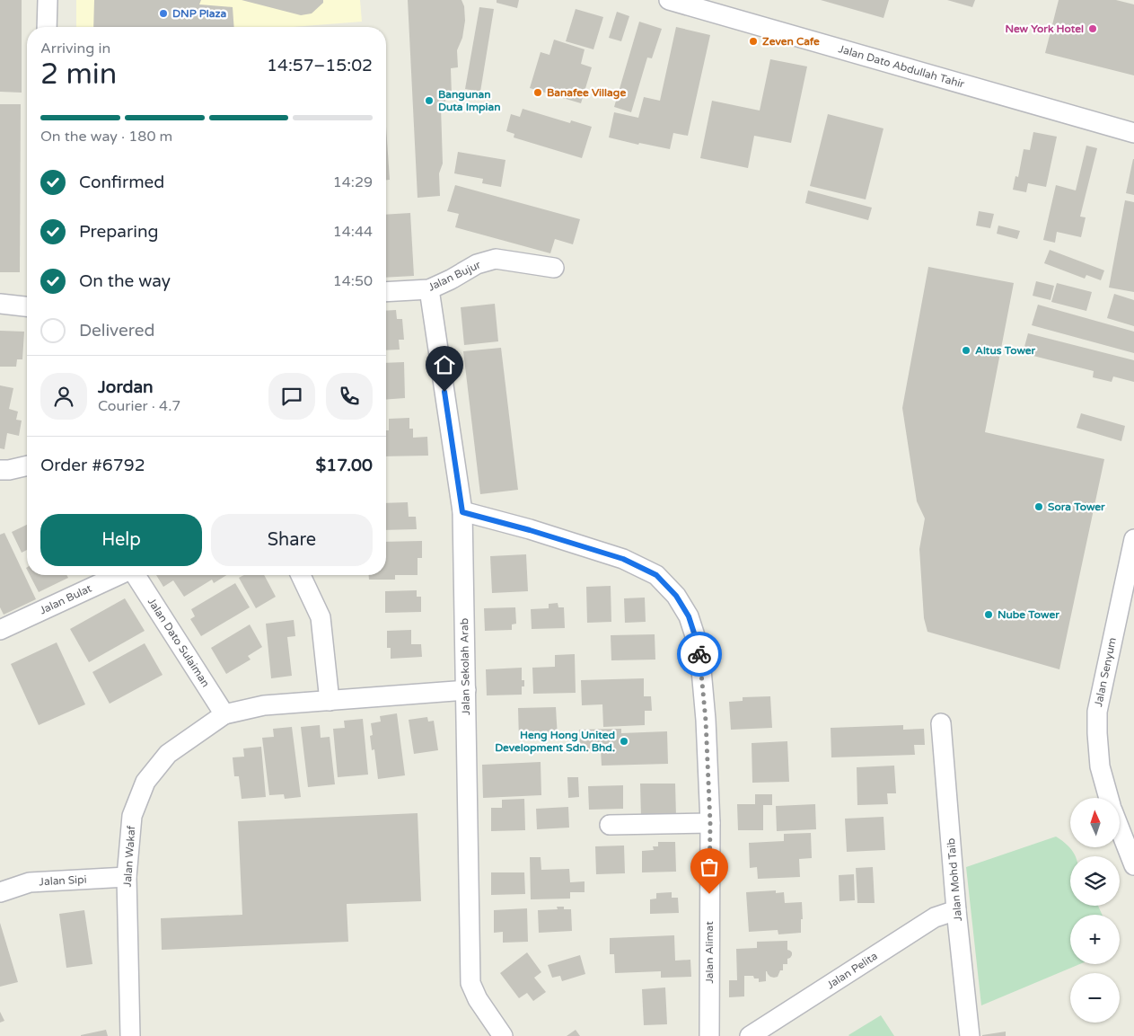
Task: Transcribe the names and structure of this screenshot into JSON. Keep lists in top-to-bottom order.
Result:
{
  "streets": {
    "street": [
      "Jalan Dato Abdullah Tahir",
      "Jalan Bujur",
      "Jalan Bulat",
      "Jalan Dato Sulaiman",
      "Jalan Sekolah Arab",
      "Jalan Senyum",
      "Jalan Wakaf",
      "Jalan Mohd Taib",
      "Jalan Sipi",
      "Jalan Alimat",
      "Jalan Pelita"
    ]
  },
  "crossings": [
    ["Jalan Bujur", "Jalan Sekolah Arab"],
    ["Jalan Dato Sulaiman", "Jalan Wakaf"],
    ["Jalan Sekolah Arab", "Jalan Wakaf"],
    ["Jalan Sekolah Arab", "Jalan Alimat"],
    ["Jalan Wakaf", "Jalan Sipi"],
    ["Jalan Mohd Taib", "Jalan Pelita"]
  ],
  "places": [
    "DNP Plaza",
    "New York Hotel",
    "Zeven Cafe",
    "Banafee Village",
    "Bangunan Duta Impian",
    "Altus Tower",
    "Sora Tower",
    "Nube Tower",
    "Heng Hong United Development Sdn. Bhd."
  ],
  "north": "top",
  "page": {
    "heading": ["2 min", "Arriving in", "14:57–15:02"],
    "panel": [
      "Jordan",
      "Courier · 4.7",
      "Order #6792",
      "$17.00"
    ],
    "bar": "On the way · 180 m",
    "list": [
      ["Confirmed", "14:29"],
      ["Preparing", "14:44"],
      ["On the way", "14:50"],
      "Delivered"
    ],
    "buttons": ["Help", "Share"],
    "map_buttons": ["+", "−"]
  }
}
